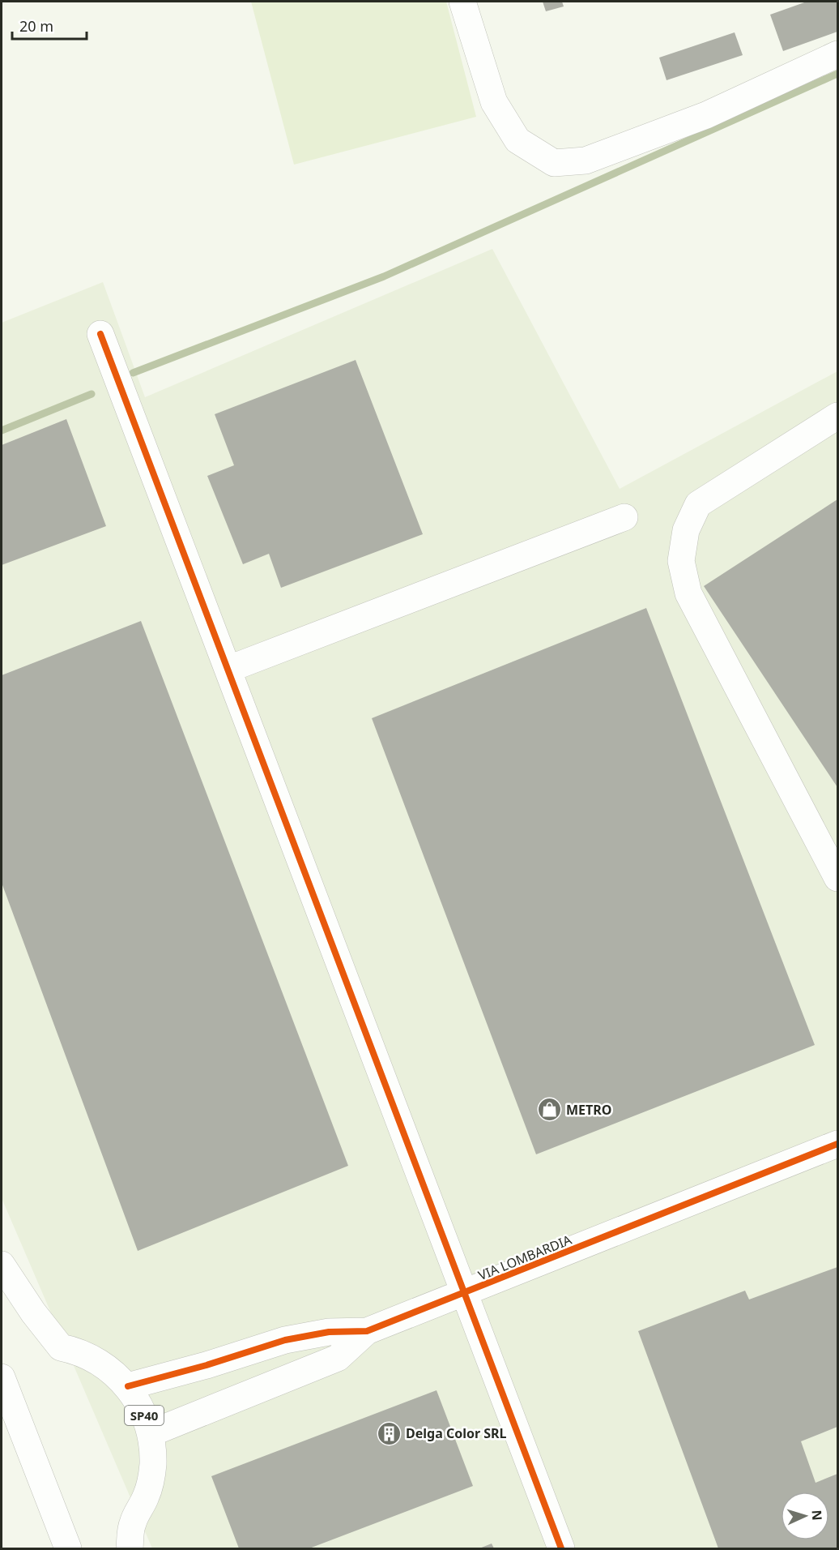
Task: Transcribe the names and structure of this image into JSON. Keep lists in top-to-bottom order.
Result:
{
  "streets": {
    "street": ["VIA LOMBARDIA", "SP40"]
  },
  "crossings": [
    ["VIA LOMBARDIA", "SP40"]
  ],
  "places": {
    "shop": ["METRO"],
    "building": ["Delga Color SRL"]
  },
  "scale_bar": "20 m",
  "north": "right"
}
